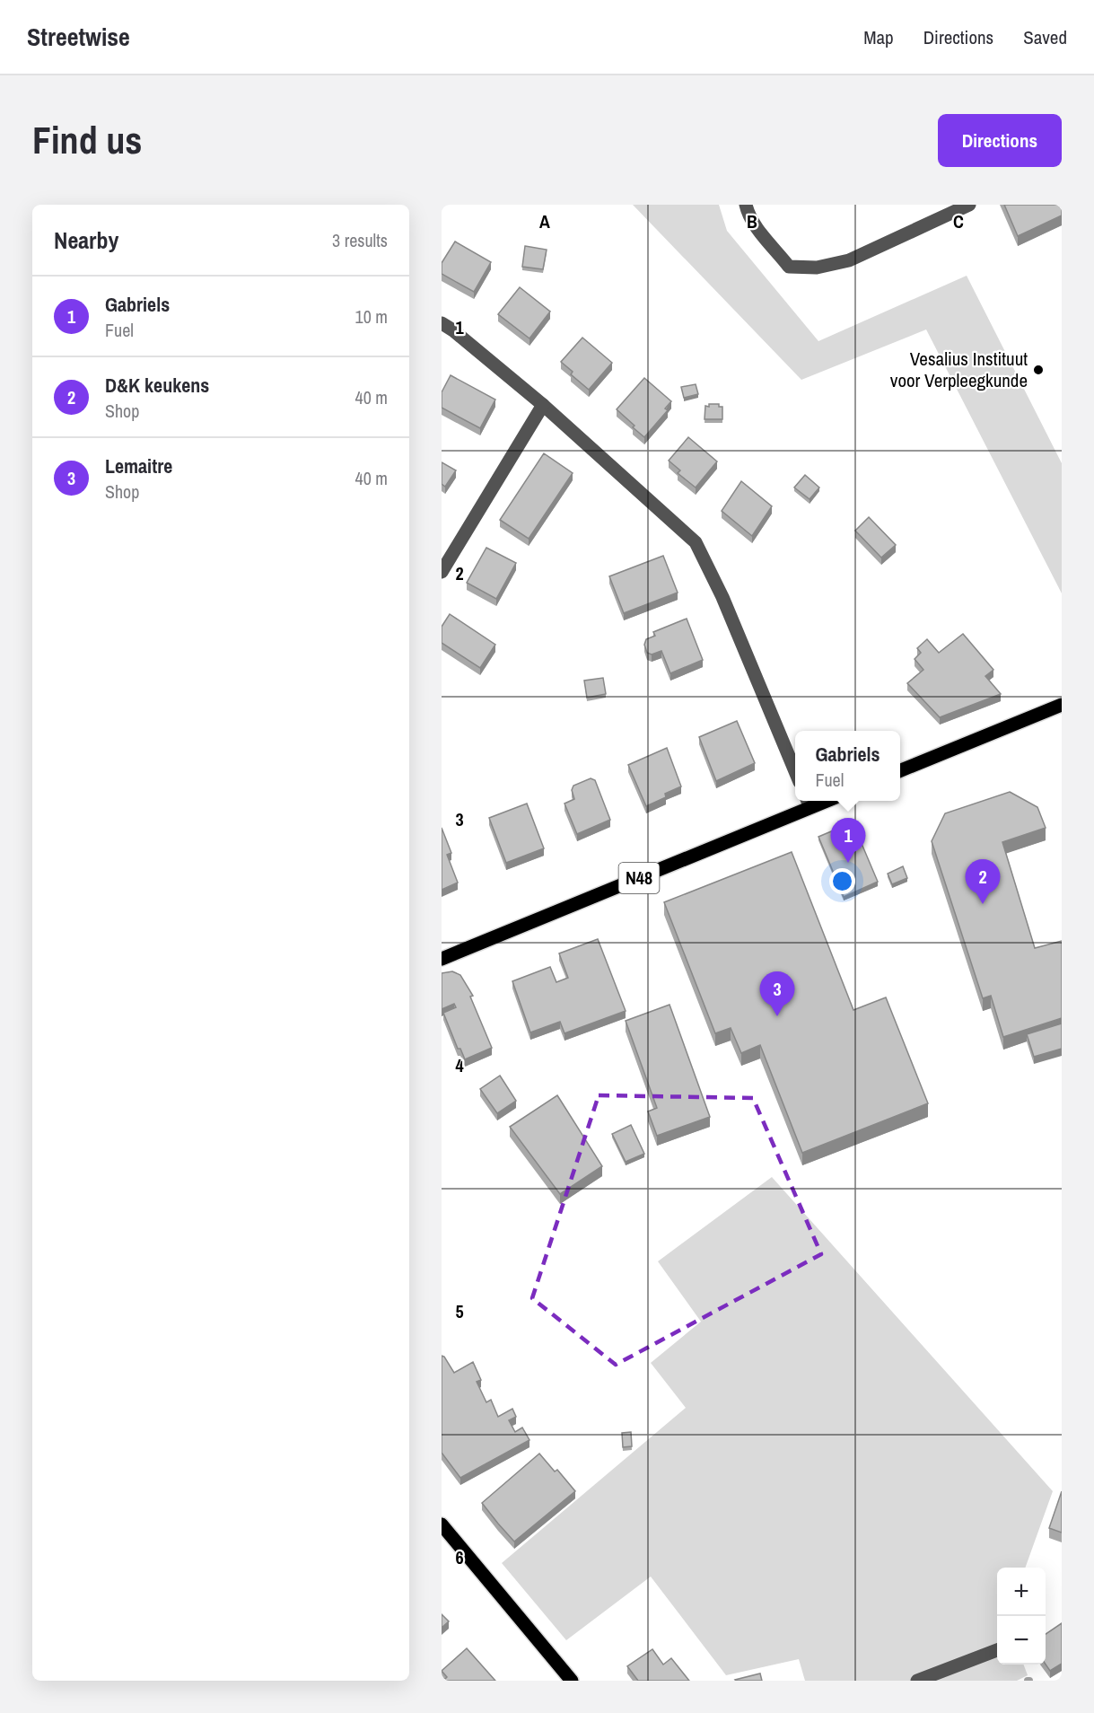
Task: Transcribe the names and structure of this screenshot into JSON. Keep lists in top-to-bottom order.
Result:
{
  "streets": {
    "main road": ["N48"]
  },
  "places": ["Vesalius Instituut voor Verpleegkunde"],
  "page": {
    "header": "Streetwise",
    "nav": ["Map", "Directions", "Saved"],
    "buttons": "Directions",
    "title": "Find us",
    "heading": ["Nearby", "3 results"],
    "list": [
      {
        "mark": "1",
        "name": "Gabriels",
        "note": "Fuel",
        "value": "10 m"
      },
      {
        "mark": "2",
        "name": "D&K keukens",
        "note": "Shop",
        "value": "40 m"
      },
      {
        "mark": "3",
        "name": "Lemaitre",
        "note": "Shop",
        "value": "40 m"
      }
    ],
    "popup": ["Gabriels", "Fuel"],
    "pins": ["1", "2", "3"],
    "map_buttons": ["+", "−"]
  },
  "grid": {
    "columns": ["A", "B", "C"],
    "rows": [
      "1",
      "2",
      "3",
      "4",
      "5",
      "6"
    ]
  }
}
